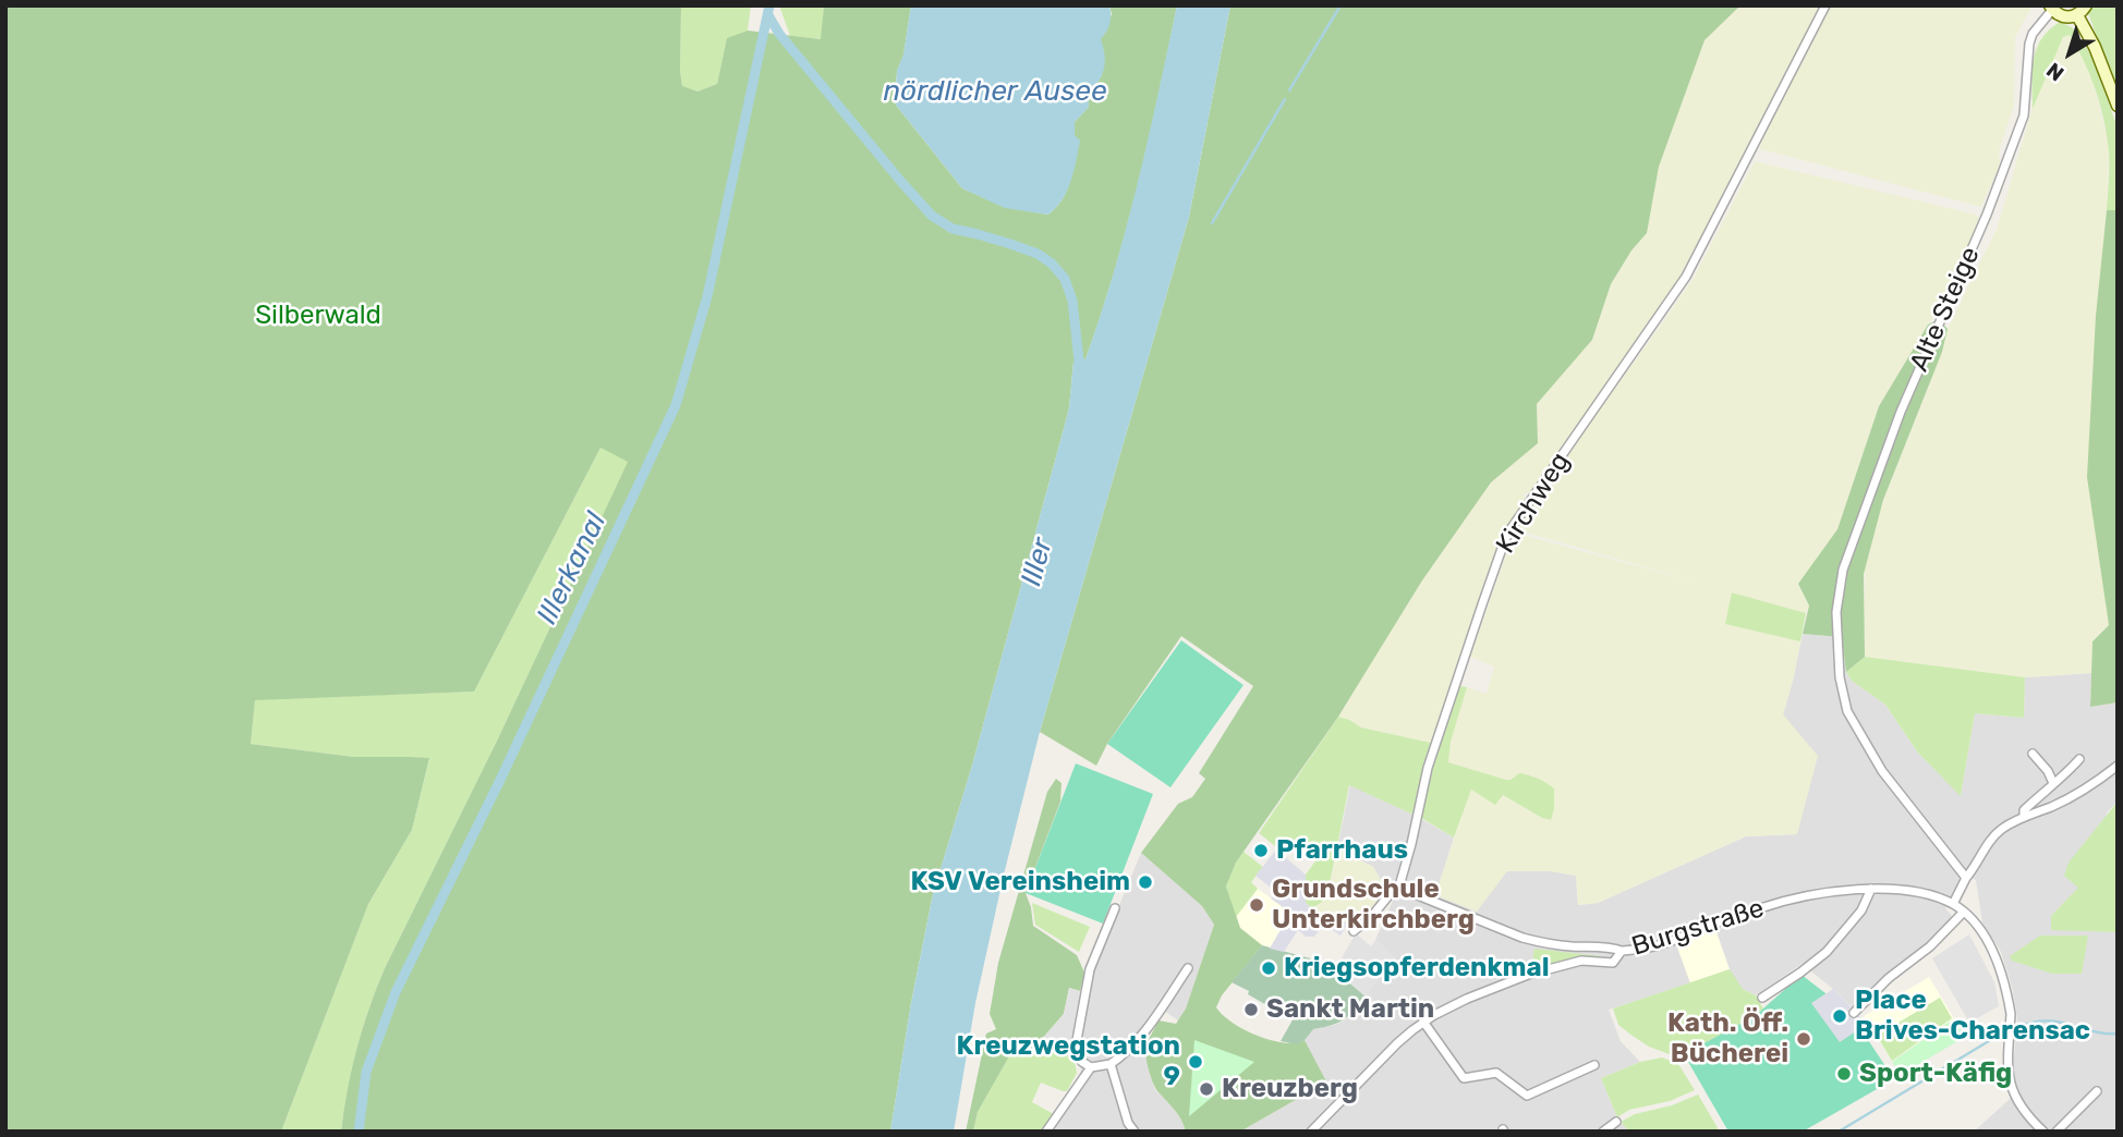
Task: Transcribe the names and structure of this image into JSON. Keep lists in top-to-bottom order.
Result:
{
  "streets": {
    "street": ["Alte Steige", "Kirchweg", "Burgstraße"]
  },
  "water": ["nördlicher Ausee", "Iller", "Illerkanal"],
  "parks": ["Silberwald"],
  "places": [
    "Pfarrhaus",
    "KSV Vereinsheim",
    "Grundschule Unterkirchberg",
    "Kriegsopferdenkmal",
    "Sankt Martin",
    "Place Brives-Charensac",
    "Kath. Öff. Bücherei",
    "Kreuzwegstation 9",
    "Sport-Käfig",
    "Kreuzberg"
  ],
  "north": "bottom left"
}
